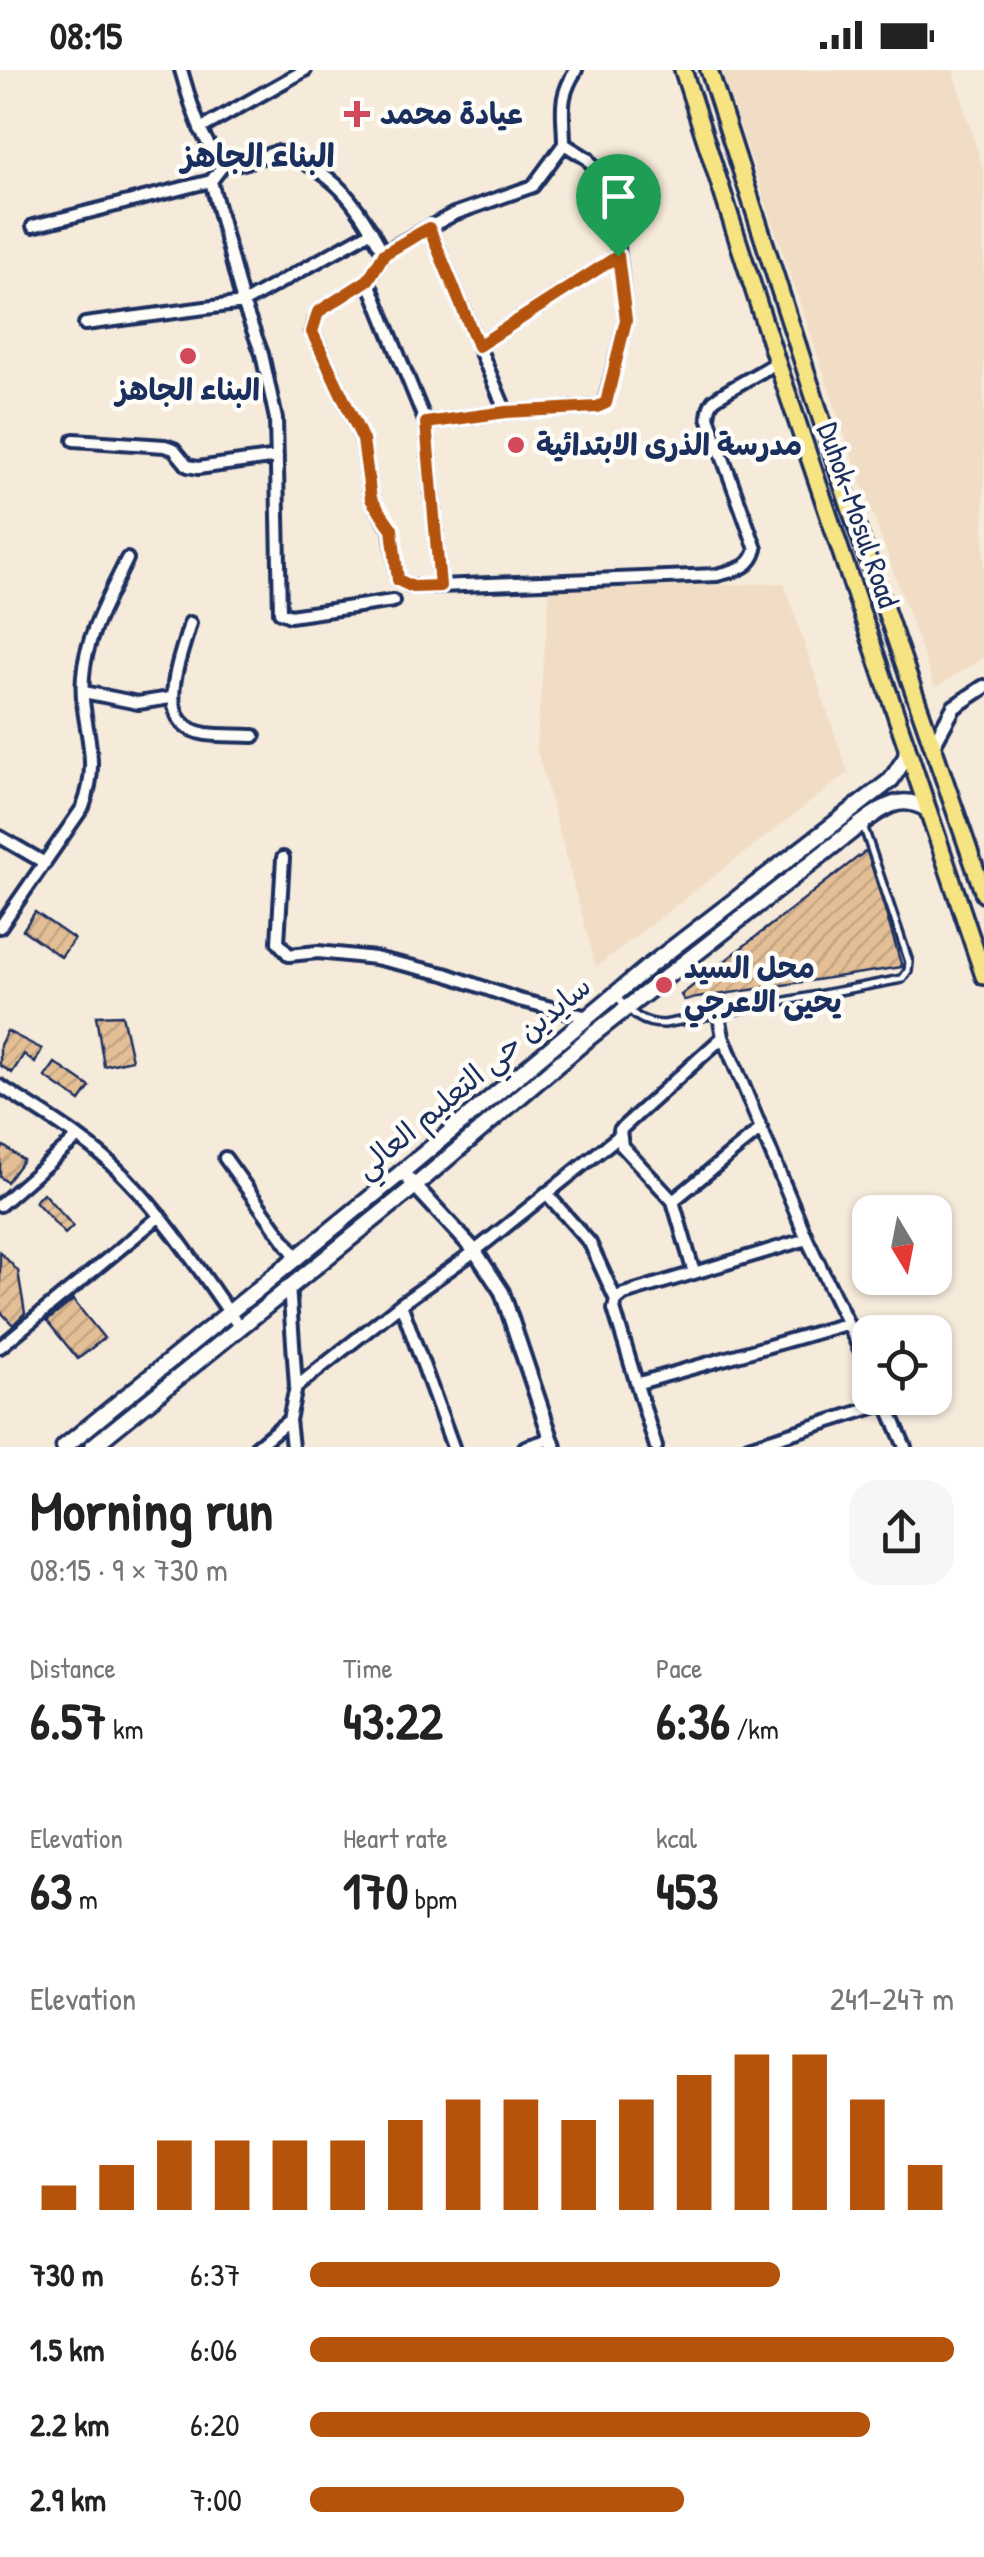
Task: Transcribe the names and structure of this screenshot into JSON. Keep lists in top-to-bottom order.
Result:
{
  "streets": {
    "highway": ["Duhok-Mosul Road"],
    "main road": ["سايدين حي التعليم العالي"]
  },
  "crossings": [
    ["Duhok-Mosul Road", "سايدين حي التعليم العالي"]
  ],
  "districts": ["البناء الجاهز"],
  "places": {
    "health": ["عيادة محمد"],
    "other": ["البناء الجاهز", "مدرسة الذرى الابتدائية", "محل السيد يحيى الاعرجي"]
  },
  "north": "bottom",
  "page": {
    "status": "08:15",
    "heading": ["Morning run", "08:15 · 9 × 730 m"],
    "stats": [
      ["Distance", "6.57 km"],
      ["Time", "43:22"],
      ["Pace", "6:36 /km"],
      ["Elevation", "63 m"],
      ["Heart rate", "170 bpm"],
      ["kcal", "453"]
    ],
    "chart": ["Elevation", "241–247 m"],
    "list": [
      {
        "name": "730 m",
        "note": "6:37"
      },
      {
        "name": "1.5 km",
        "note": "6:06"
      },
      {
        "name": "2.2 km",
        "note": "6:20"
      },
      {
        "name": "2.9 km",
        "note": "7:00"
      }
    ]
  }
}
